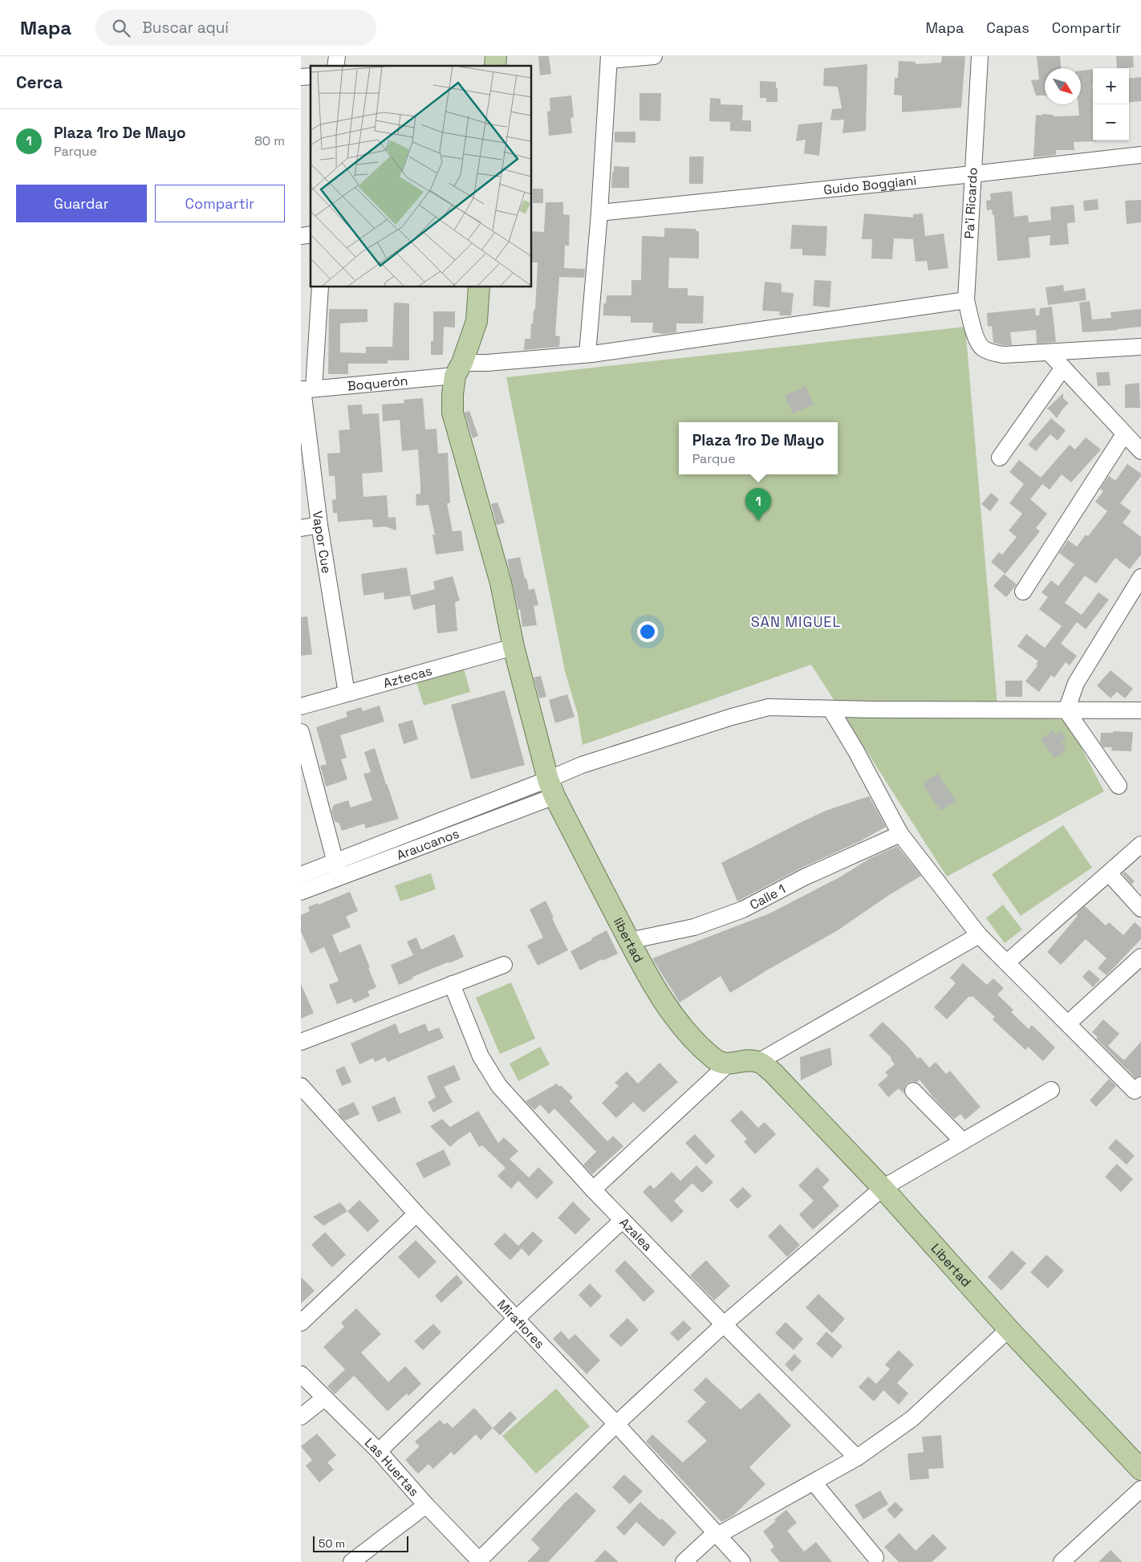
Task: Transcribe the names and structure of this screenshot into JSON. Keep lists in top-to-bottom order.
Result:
{
  "streets": {
    "main road": ["libertad", "Libertad"],
    "street": [
      "Guido Boggiani",
      "Pa'i Ricardo",
      "Boquerón",
      "Vapor Cue",
      "Aztecas",
      "Araucanos",
      "Calle 1",
      "Azalea",
      "Miraflores",
      "Las Huertas"
    ]
  },
  "crossings": [
    ["Guido Boggiani", "Pa'i Ricardo"],
    ["Pa'i Ricardo", "Boquerón"],
    ["Boquerón", "Vapor Cue"],
    ["Boquerón", "libertad"],
    ["Vapor Cue", "Aztecas"],
    ["Aztecas", "libertad"],
    ["Araucanos", "libertad"],
    ["Calle 1", "libertad"]
  ],
  "districts": ["SAN MIGUEL"],
  "scale_bar": "50 m",
  "north": "bottom right",
  "page": {
    "header": "Mapa",
    "search": "Buscar aquí",
    "nav": ["Mapa", "Capas", "Compartir"],
    "heading": "Cerca",
    "map_buttons": ["+", "−"],
    "list": [
      {
        "mark": "1",
        "name": "Plaza 1ro De Mayo",
        "note": "Parque",
        "value": "80 m"
      }
    ],
    "buttons": ["Guardar", "Compartir"],
    "popup": ["Plaza 1ro De Mayo", "Parque"],
    "pins": "1",
    "scale": "50 m"
  }
}
